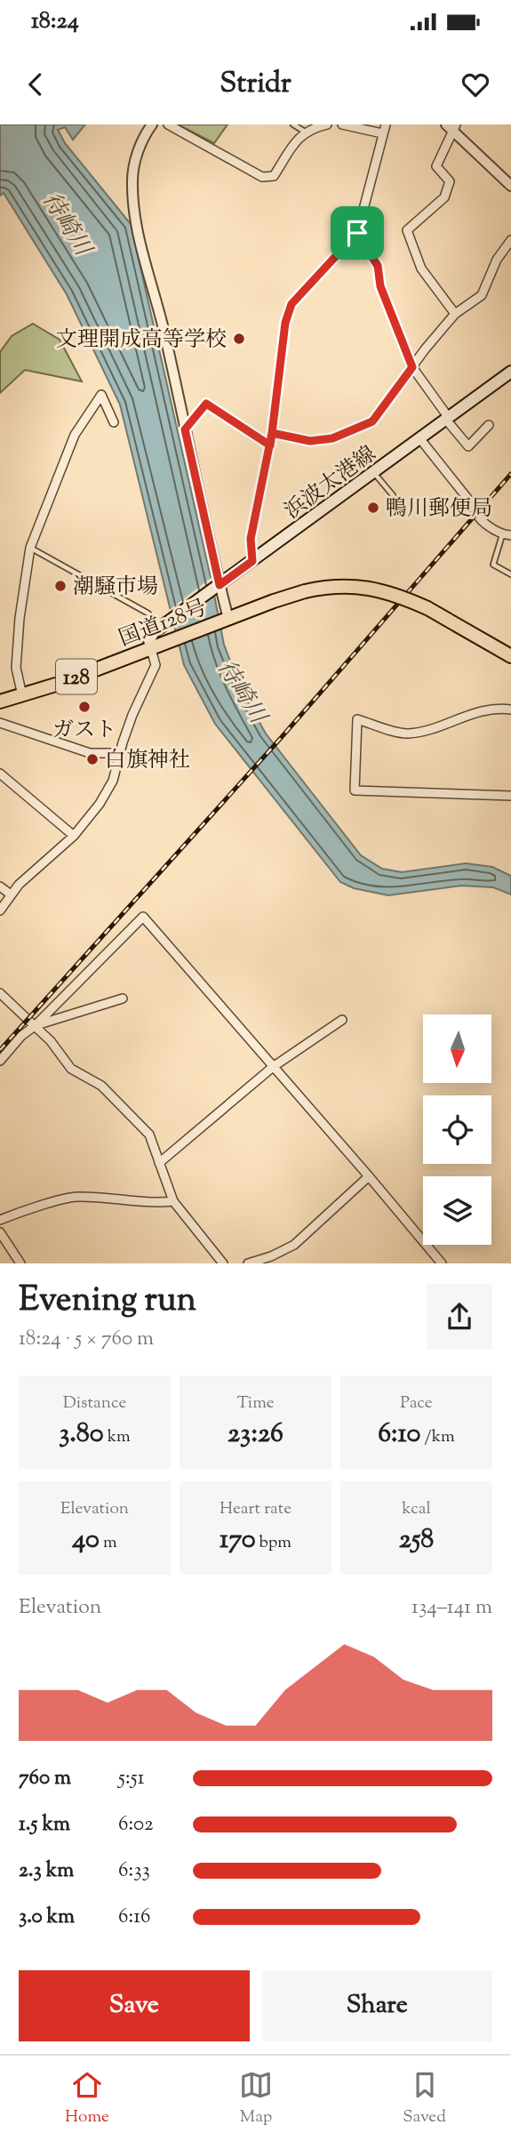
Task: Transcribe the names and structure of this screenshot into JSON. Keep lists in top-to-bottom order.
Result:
{
  "streets": {
    "highway": ["国道128号", "128"],
    "main road": ["浜波太港線"]
  },
  "crossings": [
    ["浜波太港線", "国道128号"]
  ],
  "water": ["待崎川"],
  "places": [
    "文理開成高等学校",
    "鴨川郵便局",
    "潮騒市場",
    "ガスト",
    "白旗神社"
  ],
  "north": "bottom",
  "page": {
    "status": "18:24",
    "header": "Stridr",
    "heading": ["Evening run", "18:24 · 5 × 760 m"],
    "stats": [
      ["Distance", "3.80 km"],
      ["Time", "23:26"],
      ["Pace", "6:10 /km"],
      ["Elevation", "40 m"],
      ["Heart rate", "170 bpm"],
      ["kcal", "258"]
    ],
    "chart": ["Elevation", "134–141 m"],
    "list": [
      {
        "name": "760 m",
        "note": "5:51"
      },
      {
        "name": "1.5 km",
        "note": "6:02"
      },
      {
        "name": "2.3 km",
        "note": "6:33"
      },
      {
        "name": "3.0 km",
        "note": "6:16"
      }
    ],
    "buttons": ["Save", "Share"],
    "tabs": ["Home", "Map", "Saved"]
  }
}
